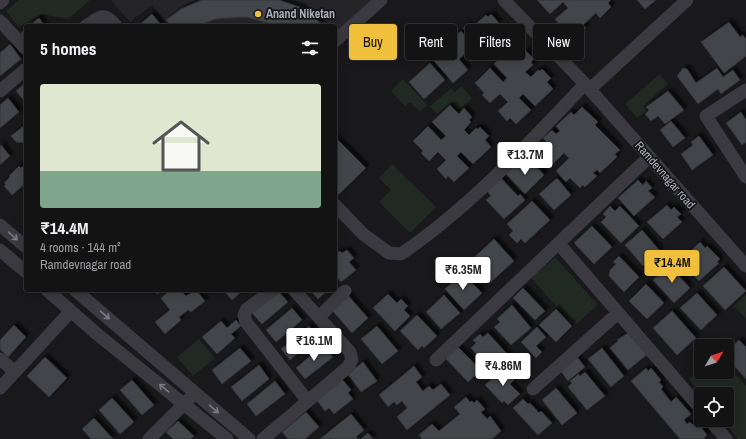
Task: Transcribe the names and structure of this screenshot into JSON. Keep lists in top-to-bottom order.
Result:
{
  "streets": {
    "street": ["Ramdevnagar road"]
  },
  "places": ["Anand Niketan"],
  "north": "top right",
  "page": {
    "chip": [
      "Buy",
      "Rent",
      "Filters",
      "New"
    ],
    "heading": "5 homes",
    "list": [
      {
        "name": "₹14.4M",
        "note": "4 rooms · 144 m² · Ramdevnagar road"
      }
    ],
    "price": [
      "₹13.7M",
      "₹14.4M",
      "₹6.35M",
      "₹16.1M",
      "₹4.86M"
    ]
  }
}
